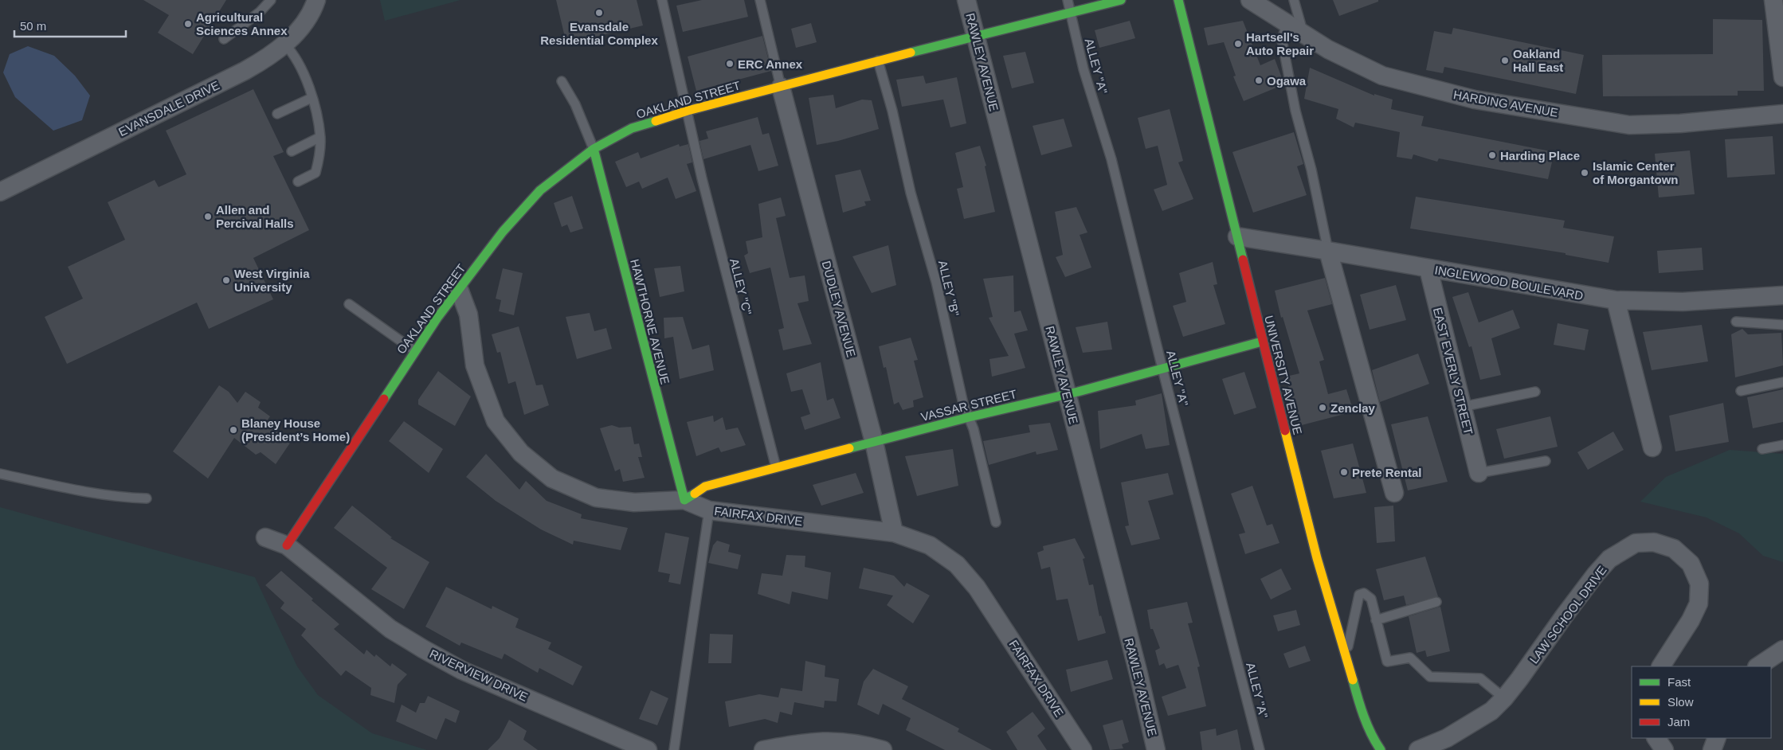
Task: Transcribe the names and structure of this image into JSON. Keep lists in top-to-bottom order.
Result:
{
  "streets": {
    "street": [
      "RAWLEY AVENUE",
      "OAKLAND STREET",
      "HARDING AVENUE",
      "EVANSDALE DRIVE",
      "INGLEWOOD BOULEVARD",
      "DUDLEY AVENUE",
      "HAWTHORNE AVENUE",
      "EAST EVERLY STREET",
      "UNIVERSITY AVENUE",
      "VASSAR STREET",
      "FAIRFAX DRIVE",
      "LAW SCHOOL DRIVE",
      "RIVERVIEW DRIVE"
    ],
    "lane": ["ALLEY \"A\"", "ALLEY \"C\"", "ALLEY \"B\""]
  },
  "crossings": [
    ["RAWLEY AVENUE", "OAKLAND STREET"],
    ["RAWLEY AVENUE", "VASSAR STREET"],
    ["ALLEY \"A\"", "OAKLAND STREET"],
    ["ALLEY \"A\"", "VASSAR STREET"],
    ["OAKLAND STREET", "ALLEY \"C\""],
    ["OAKLAND STREET", "ALLEY \"B\""],
    ["OAKLAND STREET", "DUDLEY AVENUE"],
    ["OAKLAND STREET", "HAWTHORNE AVENUE"],
    ["OAKLAND STREET", "FAIRFAX DRIVE"],
    ["OAKLAND STREET", "RIVERVIEW DRIVE"],
    ["INGLEWOOD BOULEVARD", "EAST EVERLY STREET"],
    ["INGLEWOOD BOULEVARD", "UNIVERSITY AVENUE"],
    ["ALLEY \"C\"", "VASSAR STREET"],
    ["ALLEY \"B\"", "VASSAR STREET"],
    ["DUDLEY AVENUE", "VASSAR STREET"],
    ["DUDLEY AVENUE", "FAIRFAX DRIVE"],
    ["HAWTHORNE AVENUE", "VASSAR STREET"],
    ["HAWTHORNE AVENUE", "FAIRFAX DRIVE"],
    ["UNIVERSITY AVENUE", "VASSAR STREET"],
    ["VASSAR STREET", "FAIRFAX DRIVE"]
  ],
  "places": [
    "Evansdale Residential Complex",
    "Agricultural Sciences Annex",
    "Hartsell's Auto Repair",
    "Oakland Hall East",
    "ERC Annex",
    "Ogawa",
    "Harding Place",
    "Islamic Center of Morgantown",
    "Allen and Percival Halls",
    "West Virginia University",
    "Zenclay",
    "Blaney House (President’s Home)",
    "Prete Rental"
  ],
  "legend": ["Fast", "Slow", "Jam"],
  "scale_bar": "50 m"
}
